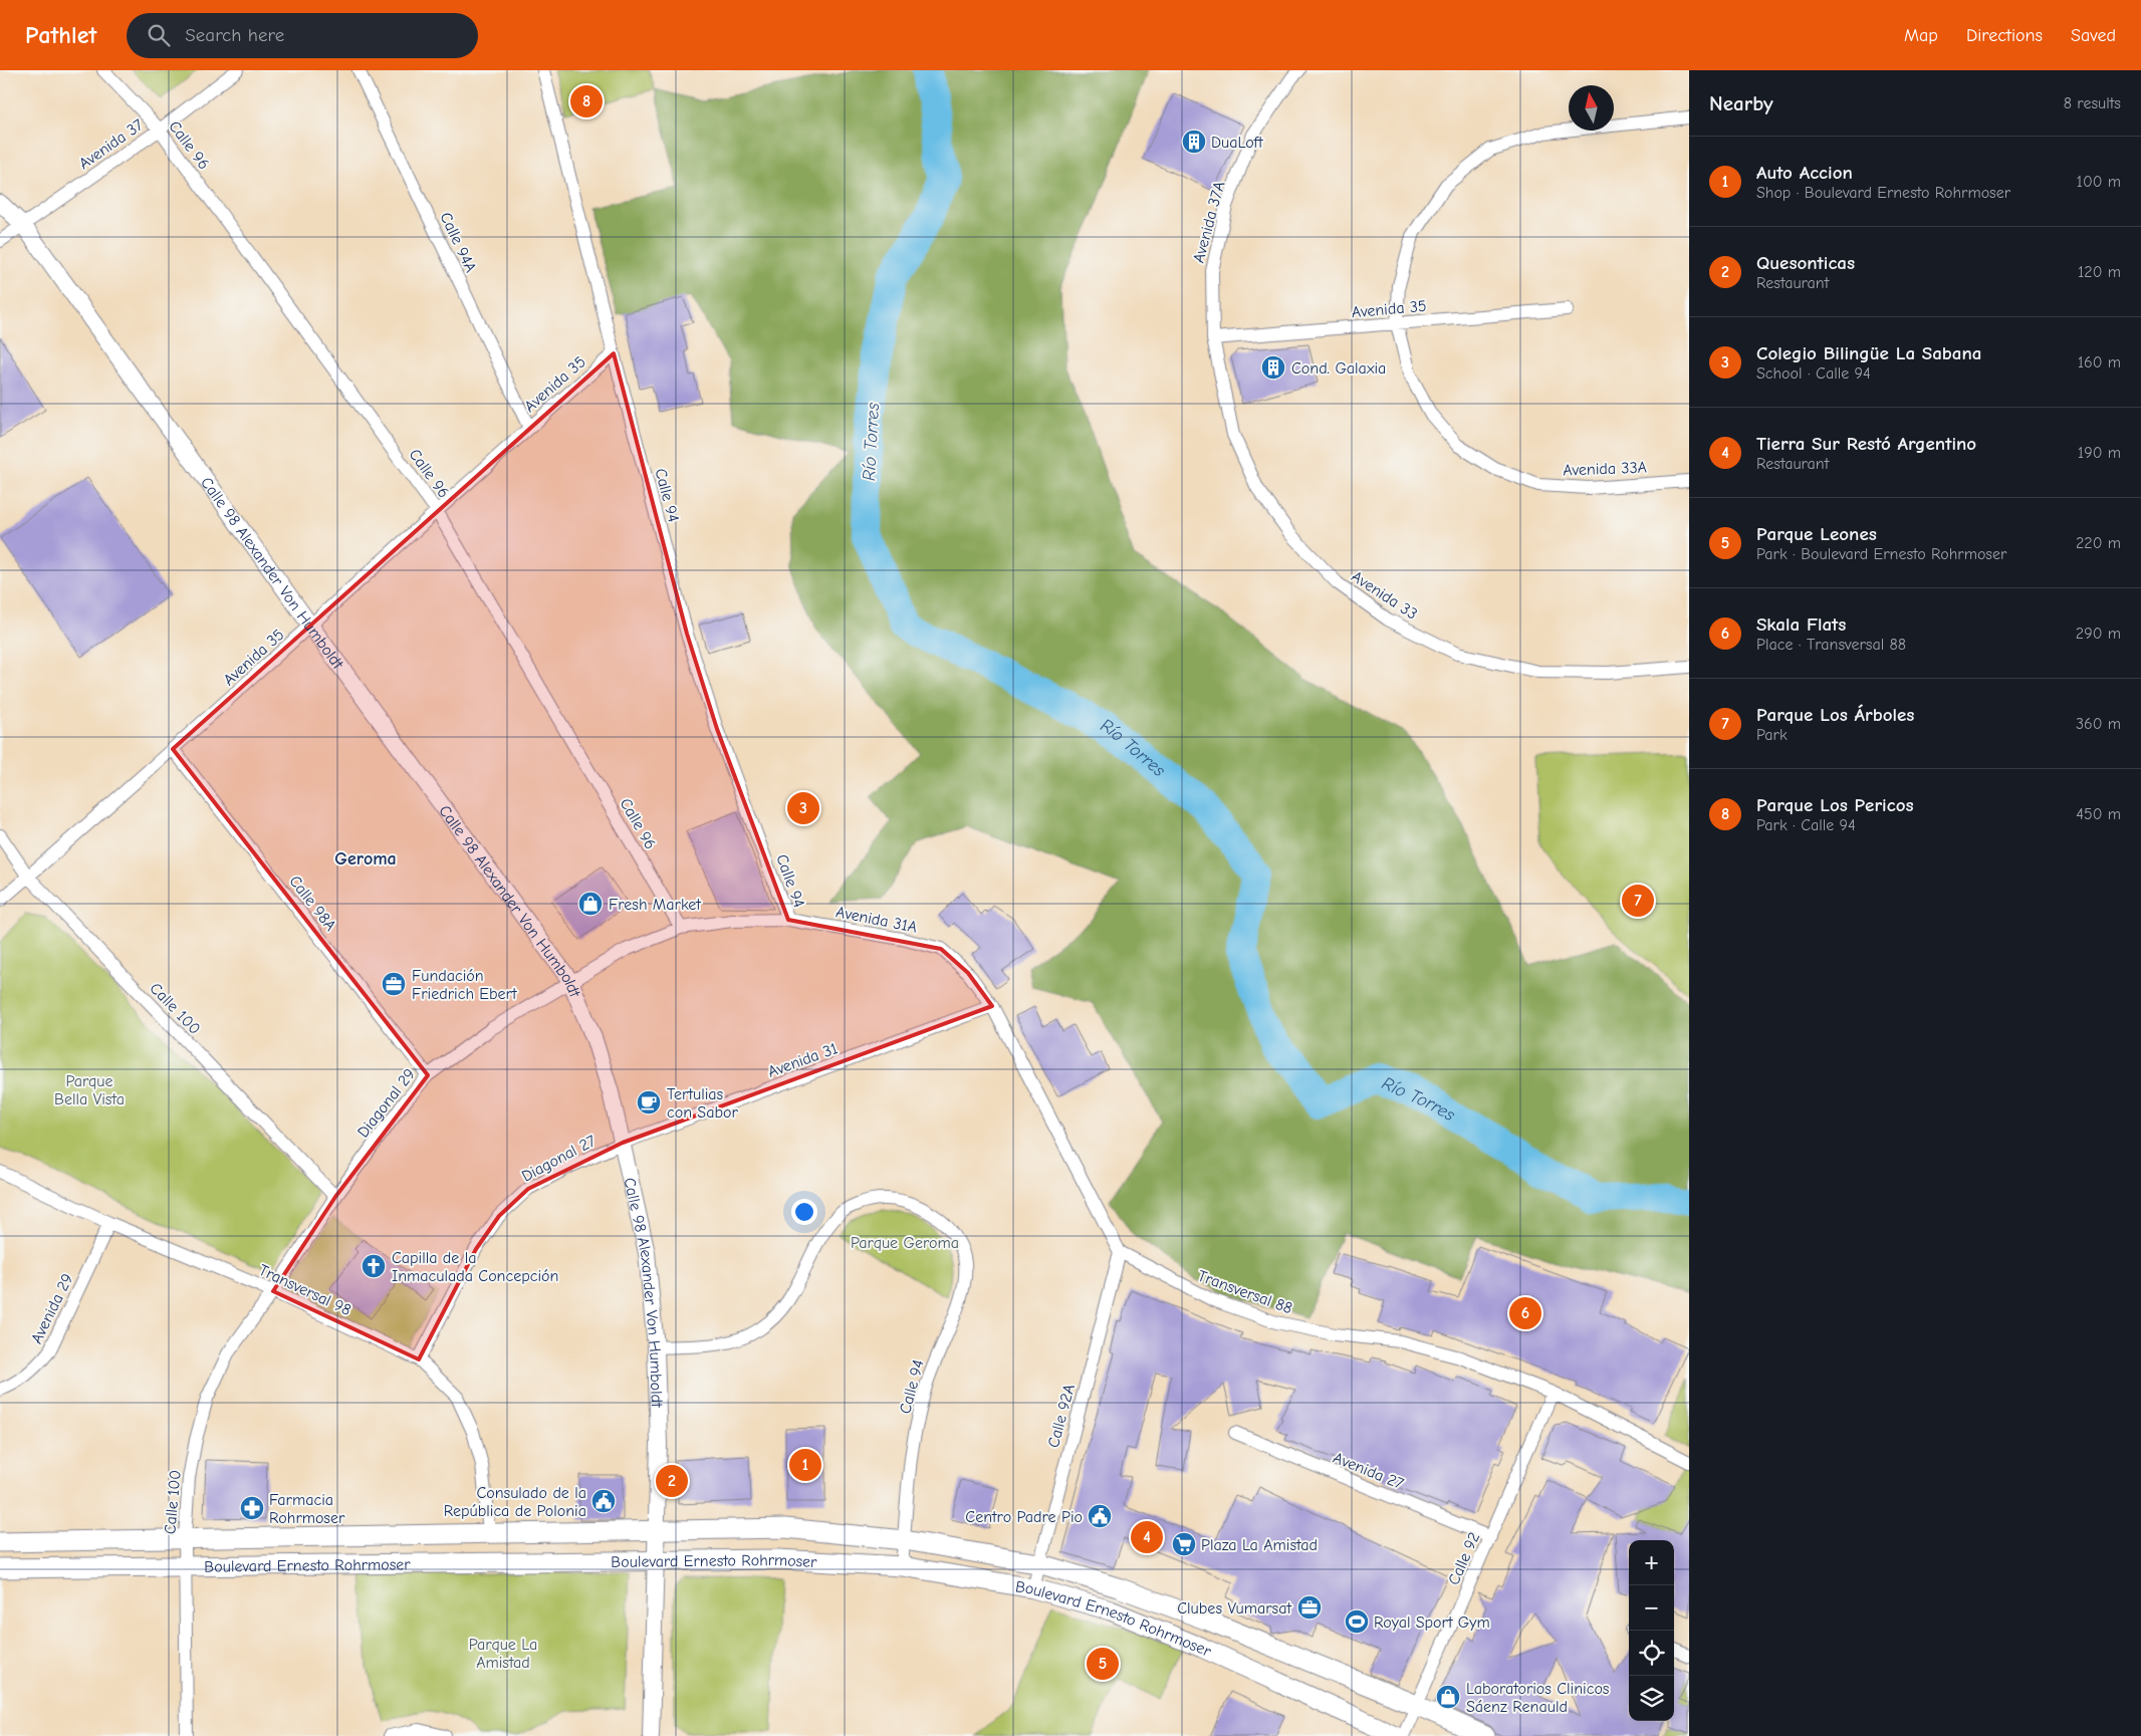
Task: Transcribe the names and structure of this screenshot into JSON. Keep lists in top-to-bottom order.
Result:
{
  "streets": {
    "main road": ["Boulevard Ernesto Rohrmoser"],
    "street": [
      "Avenida 37",
      "Calle 96",
      "Avenida 37A",
      "Calle 94A",
      "Avenida 35",
      "Avenida 33A",
      "Calle 94",
      "Calle 98 Alexander Von Humboldt",
      "Avenida 33",
      "Calle 98A",
      "Avenida 31A",
      "Calle 100",
      "Avenida 31",
      "Diagonal 29",
      "Diagonal 27",
      "Transversal 98",
      "Transversal 88",
      "Avenida 29",
      "Calle 92A",
      "Avenida 27",
      "Calle 92"
    ]
  },
  "crossings": [
    ["Avenida 37", "Calle 96"],
    ["Avenida 37", "Calle 98 Alexander Von Humboldt"],
    ["Calle 96", "Avenida 35"],
    ["Calle 96", "Avenida 31A"],
    ["Avenida 37A", "Avenida 35"],
    ["Avenida 37A", "Avenida 33"],
    ["Calle 94A", "Avenida 35"],
    ["Avenida 35", "Avenida 33A"],
    ["Avenida 35", "Calle 94"],
    ["Avenida 35", "Calle 98 Alexander Von Humboldt"],
    ["Avenida 35", "Avenida 33"],
    ["Avenida 35", "Calle 98A"],
    ["Avenida 35", "Calle 100"],
    ["Calle 94", "Calle 98 Alexander Von Humboldt"],
    ["Calle 94", "Avenida 31A"],
    ["Calle 94", "Boulevard Ernesto Rohrmoser"],
    ["Calle 98 Alexander Von Humboldt", "Avenida 31A"],
    ["Calle 98 Alexander Von Humboldt", "Avenida 31"],
    ["Calle 98 Alexander Von Humboldt", "Diagonal 29"],
    ["Calle 98 Alexander Von Humboldt", "Diagonal 27"],
    ["Calle 98 Alexander Von Humboldt", "Boulevard Ernesto Rohrmoser"],
    ["Calle 98A", "Diagonal 29"],
    ["Avenida 31A", "Avenida 31"],
    ["Avenida 31A", "Diagonal 29"],
    ["Calle 100", "Diagonal 29"],
    ["Calle 100", "Transversal 98"],
    ["Calle 100", "Boulevard Ernesto Rohrmoser"],
    ["Avenida 31", "Diagonal 27"],
    ["Diagonal 29", "Transversal 98"],
    ["Diagonal 27", "Transversal 98"],
    ["Transversal 98", "Avenida 29"],
    ["Transversal 98", "Boulevard Ernesto Rohrmoser"],
    ["Transversal 88", "Calle 92A"],
    ["Transversal 88", "Calle 92"],
    ["Calle 92A", "Boulevard Ernesto Rohrmoser"],
    ["Avenida 27", "Calle 92"],
    ["Calle 92", "Boulevard Ernesto Rohrmoser"]
  ],
  "districts": ["Geroma"],
  "water": ["Río Torres"],
  "parks": ["Parque Bella Vista", "Parque Geroma", "Parque La Amistad"],
  "places": {
    "building": ["DuaLoft", "Cond. Galaxia"],
    "shop": ["Fresh Market", "Laboratorios Clinicos Sáenz Renauld"],
    "office": ["Fundación Friedrich Ebert", "Clubes Vumarsat"],
    "cafe": ["Tertulias con Sabor"],
    "church": ["Capilla de la Inmaculada Concepción"],
    "public building": ["Consulado de la República de Polonia", "Centro Padre Pio"],
    "pharmacy": ["Farmacia Rohrmoser"],
    "supermarket": ["Plaza La Amistad"],
    "sports": ["Royal Sport Gym"]
  },
  "north": "top",
  "page": {
    "header": "Pathlet",
    "search": "Search here",
    "nav": ["Map", "Directions", "Saved"],
    "heading": ["Nearby", "8 results"],
    "pins": [
      "8",
      "3",
      "7",
      "6",
      "1",
      "2",
      "4",
      "5"
    ],
    "list": [
      {
        "mark": "1",
        "name": "Auto Accion",
        "note": "Shop · Boulevard Ernesto Rohrmoser",
        "value": "100 m"
      },
      {
        "mark": "2",
        "name": "Quesonticas",
        "note": "Restaurant",
        "value": "120 m"
      },
      {
        "mark": "3",
        "name": "Colegio Bilingüe La Sabana",
        "note": "School · Calle 94",
        "value": "160 m"
      },
      {
        "mark": "4",
        "name": "Tierra Sur Restó Argentino",
        "note": "Restaurant",
        "value": "190 m"
      },
      {
        "mark": "5",
        "name": "Parque Leones",
        "note": "Park · Boulevard Ernesto Rohrmoser",
        "value": "220 m"
      },
      {
        "mark": "6",
        "name": "Skala Flats",
        "note": "Place · Transversal 88",
        "value": "290 m"
      },
      {
        "mark": "7",
        "name": "Parque Los Árboles",
        "note": "Park",
        "value": "360 m"
      },
      {
        "mark": "8",
        "name": "Parque Los Pericos",
        "note": "Park · Calle 94",
        "value": "450 m"
      }
    ],
    "map_buttons": ["+", "−"]
  }
}
